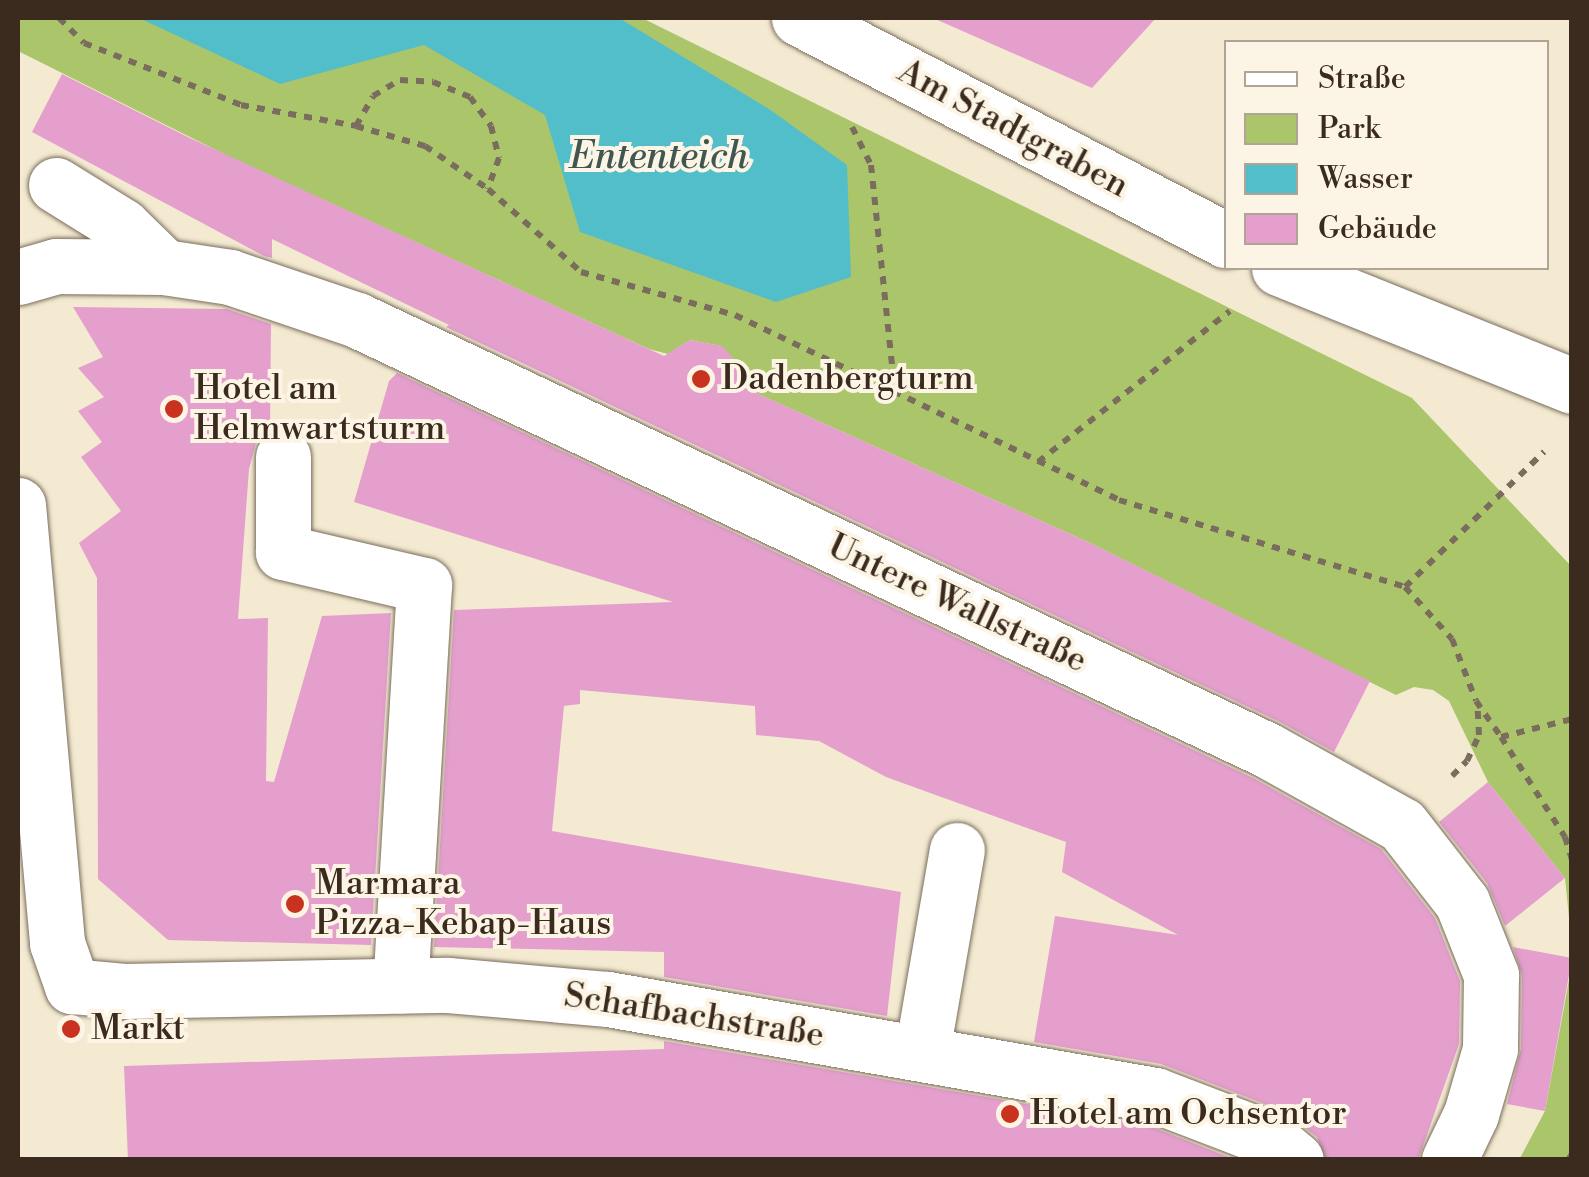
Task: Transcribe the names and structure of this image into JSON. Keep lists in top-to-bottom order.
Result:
{
  "streets": {
    "street": ["Am Stadtgraben", "Untere Wallstraße", "Schafbachstraße"]
  },
  "water": ["Ententeich"],
  "places": [
    "Dadenbergturm",
    "Hotel am Helmwartsturm",
    "Marmara Pizza-Kebap-Haus",
    "Markt",
    "Hotel am Ochsentor"
  ],
  "legend": [
    "Straße",
    "Park",
    "Wasser",
    "Gebäude"
  ]
}
